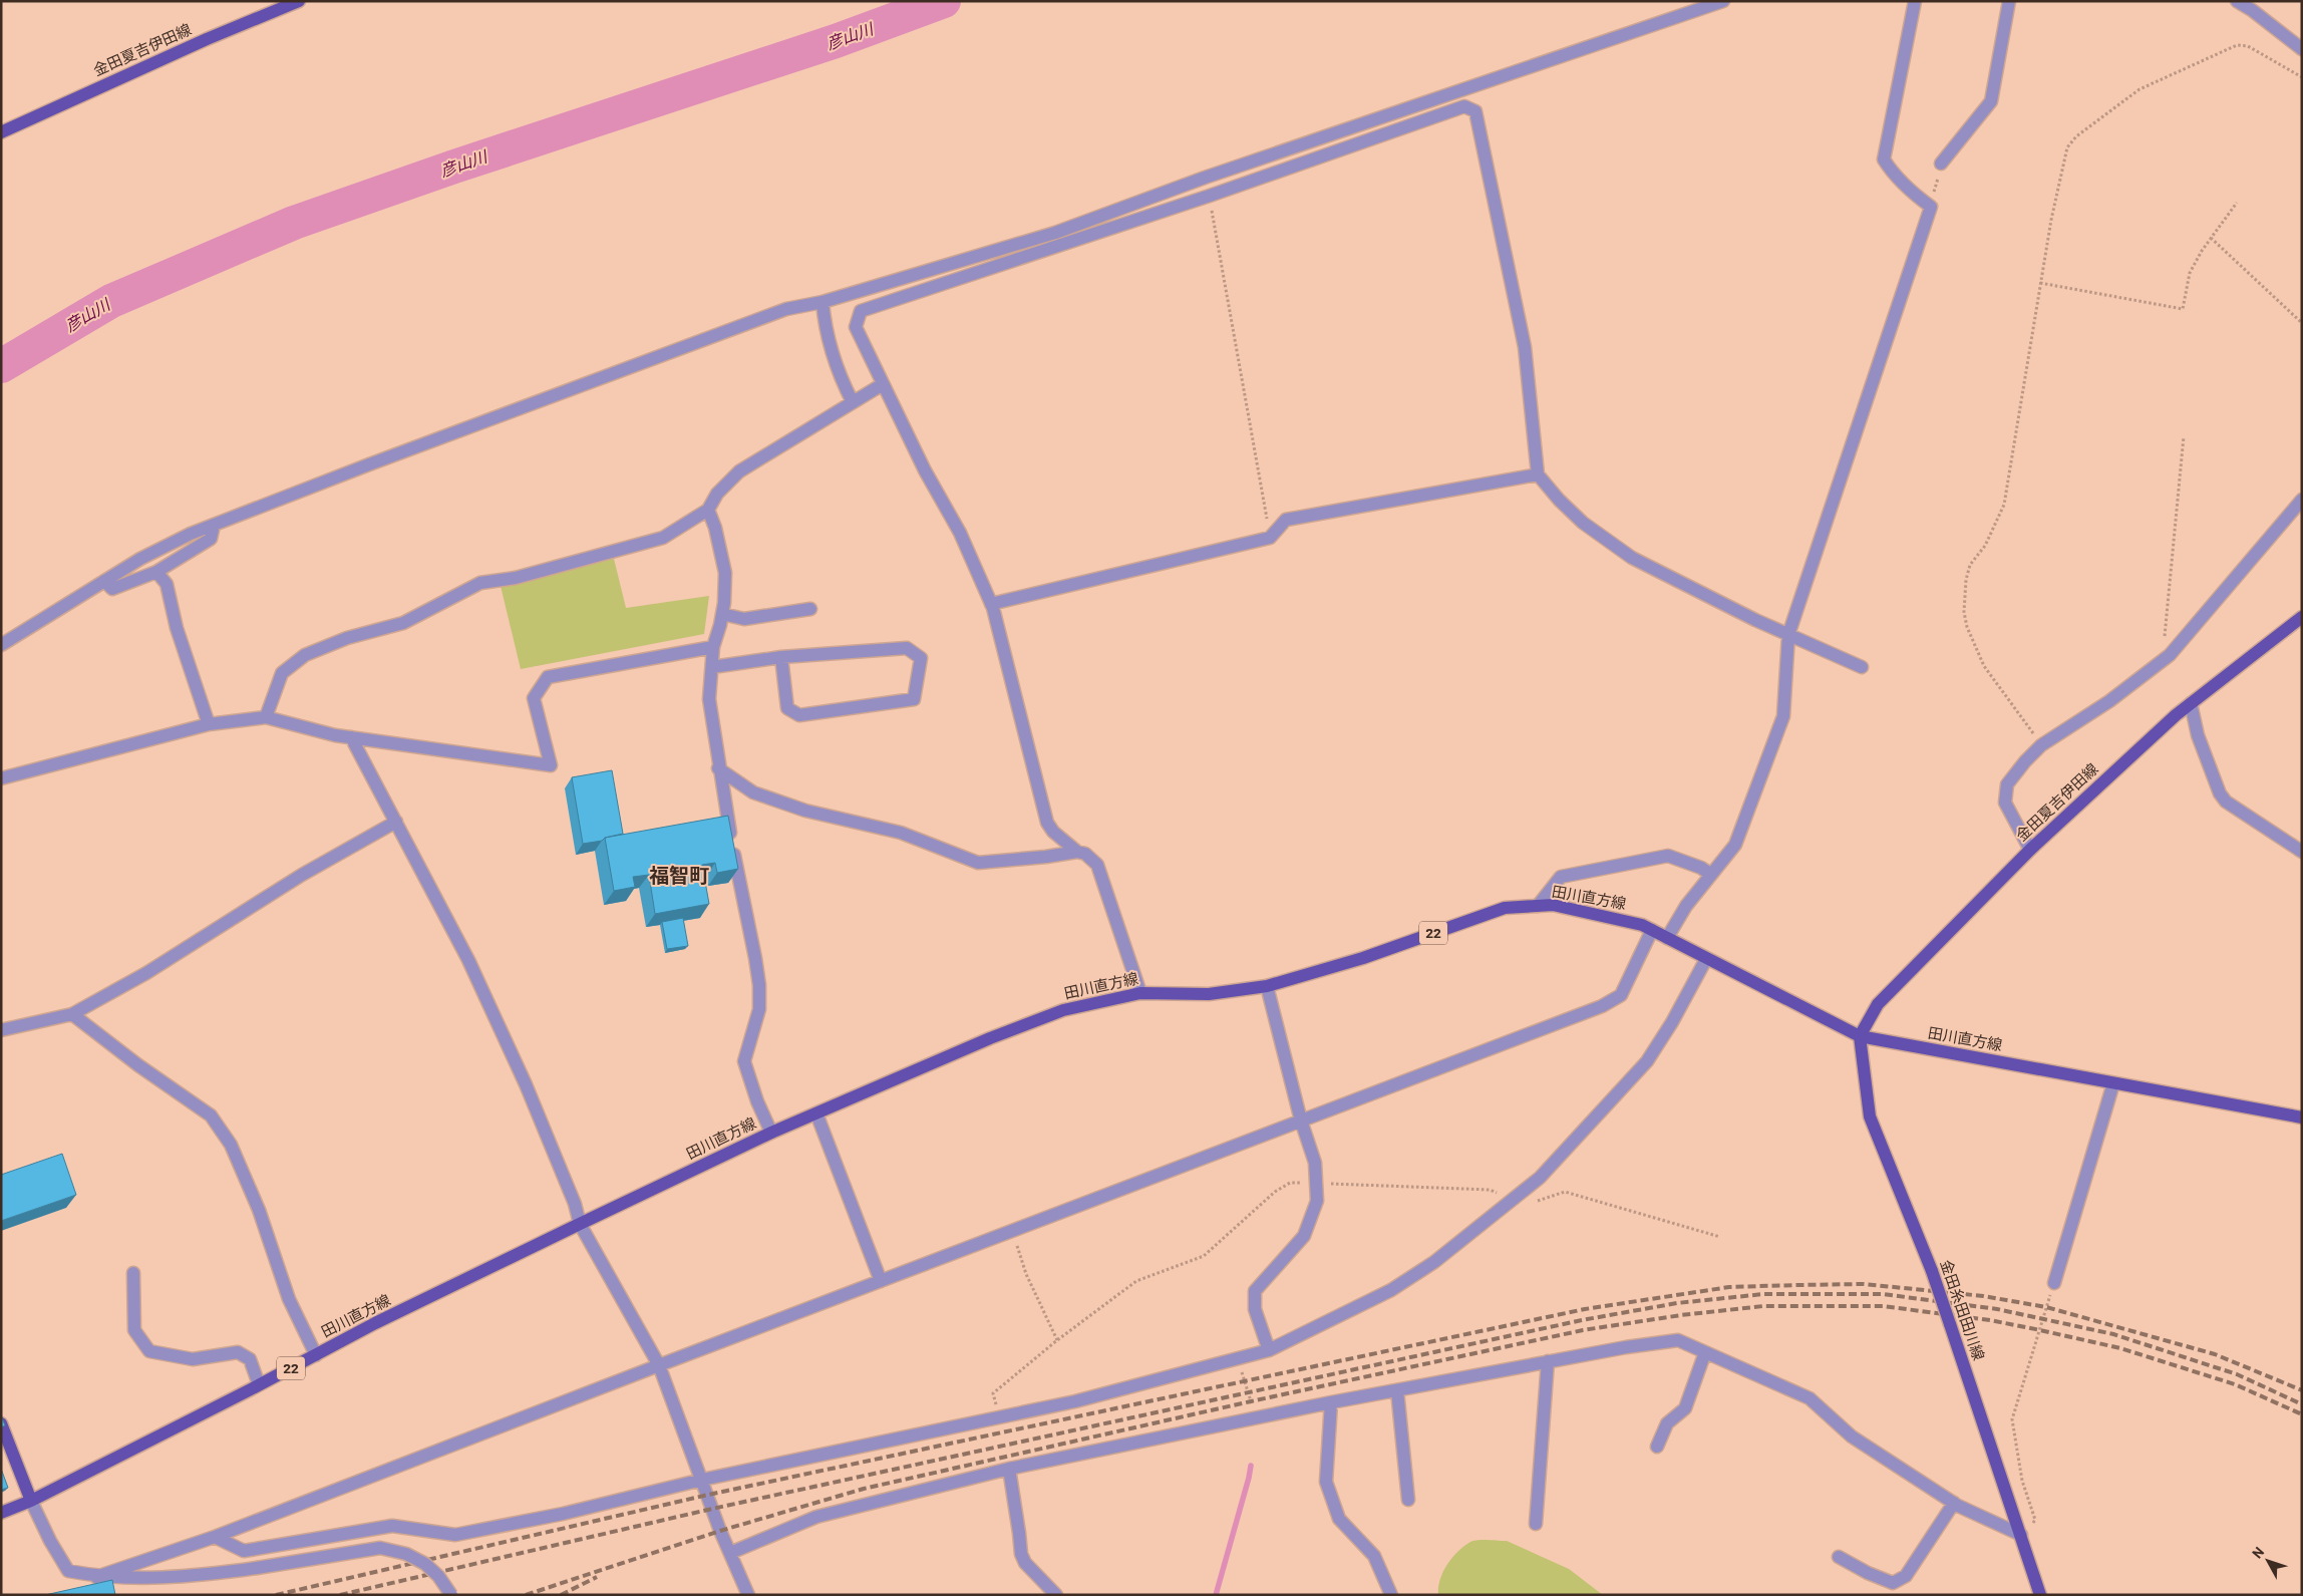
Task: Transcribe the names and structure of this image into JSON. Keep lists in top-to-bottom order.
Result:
{
  "streets": {
    "main road": [
      "金田夏吉伊田線",
      "田川直方線",
      "22",
      "金田糸田田川線"
    ]
  },
  "crossings": [
    ["金田夏吉伊田線", "田川直方線"],
    ["金田夏吉伊田線", "金田糸田田川線"],
    ["田川直方線", "金田糸田田川線"]
  ],
  "districts": ["福智町"],
  "water": ["彦山川"],
  "north": "top left"
}
